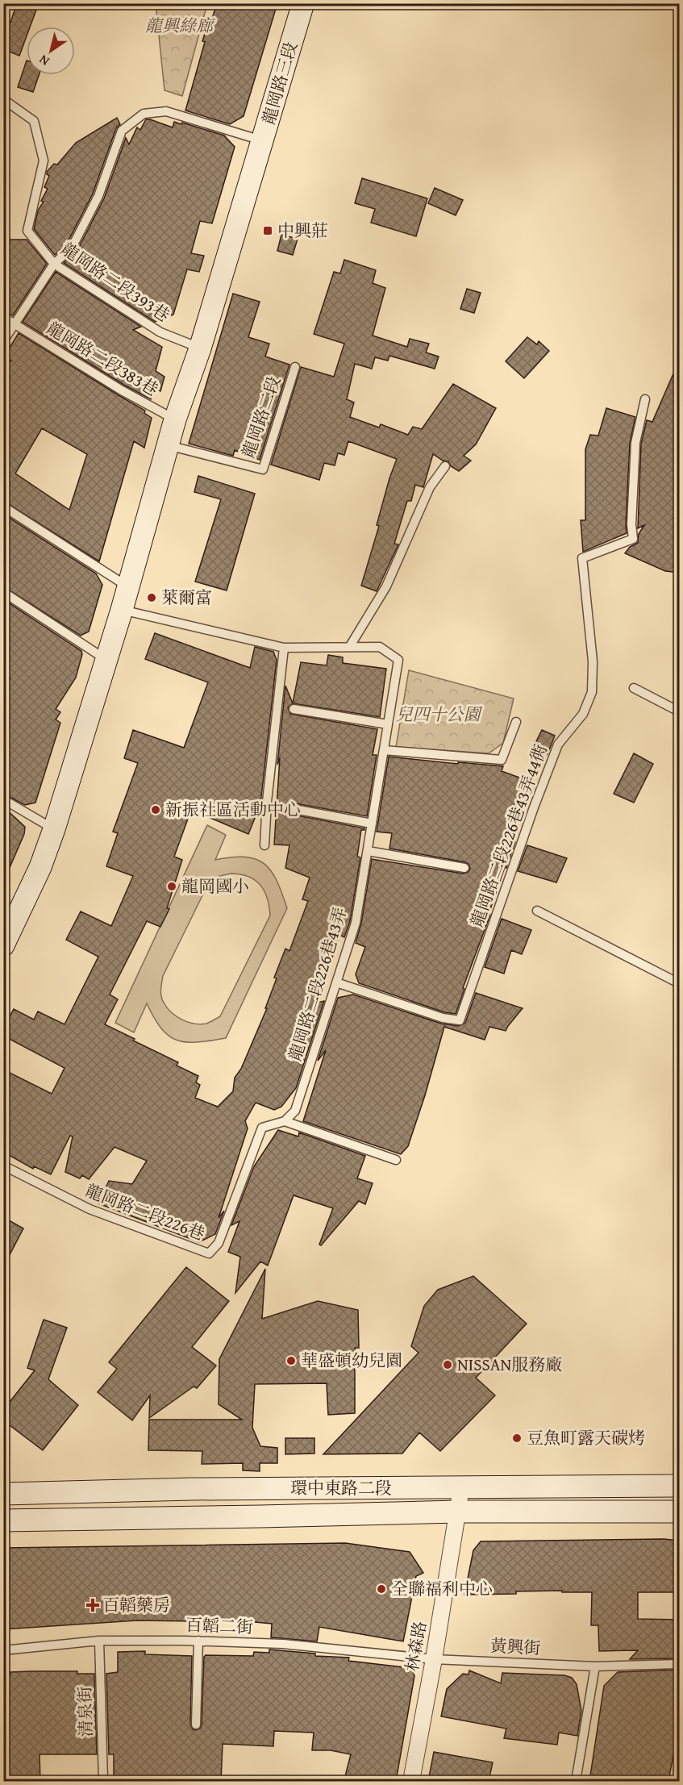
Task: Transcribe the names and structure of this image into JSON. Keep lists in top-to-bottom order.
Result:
{
  "streets": {
    "main road": ["龍岡路三段", "環中東路二段"],
    "street": ["林森路"],
    "lane": [
      "龍岡路二段393巷",
      "龍岡路二段383巷",
      "龍岡路二段",
      "龍岡路二段226巷43弄44衖",
      "龍岡路二段226巷43弄",
      "龍岡路二段226巷",
      "百韜二街",
      "黃興街",
      "清泉街"
    ]
  },
  "crossings": [
    ["龍岡路三段", "龍岡路二段393巷"],
    ["龍岡路三段", "龍岡路二段383巷"],
    ["龍岡路三段", "龍岡路二段"],
    ["龍岡路二段226巷43弄44衖", "龍岡路二段226巷43弄"],
    ["龍岡路二段226巷43弄", "龍岡路二段226巷"],
    ["環中東路二段", "林森路"],
    ["百韜二街", "林森路"],
    ["百韜二街", "黃興街"],
    ["百韜二街", "清泉街"],
    ["林森路", "黃興街"]
  ],
  "parks": ["龍興綠廊", "兒四十公園"],
  "places": {
    "transit": ["中興莊"],
    "other": [
      "萊爾富",
      "新振社區活動中心",
      "龍岡國小",
      "華盛頓幼兒園",
      "NISSAN服務廠",
      "豆魚町露天碳烤",
      "全聯福利中心"
    ],
    "health": ["百韜藥房"]
  },
  "north": "bottom left"
}
